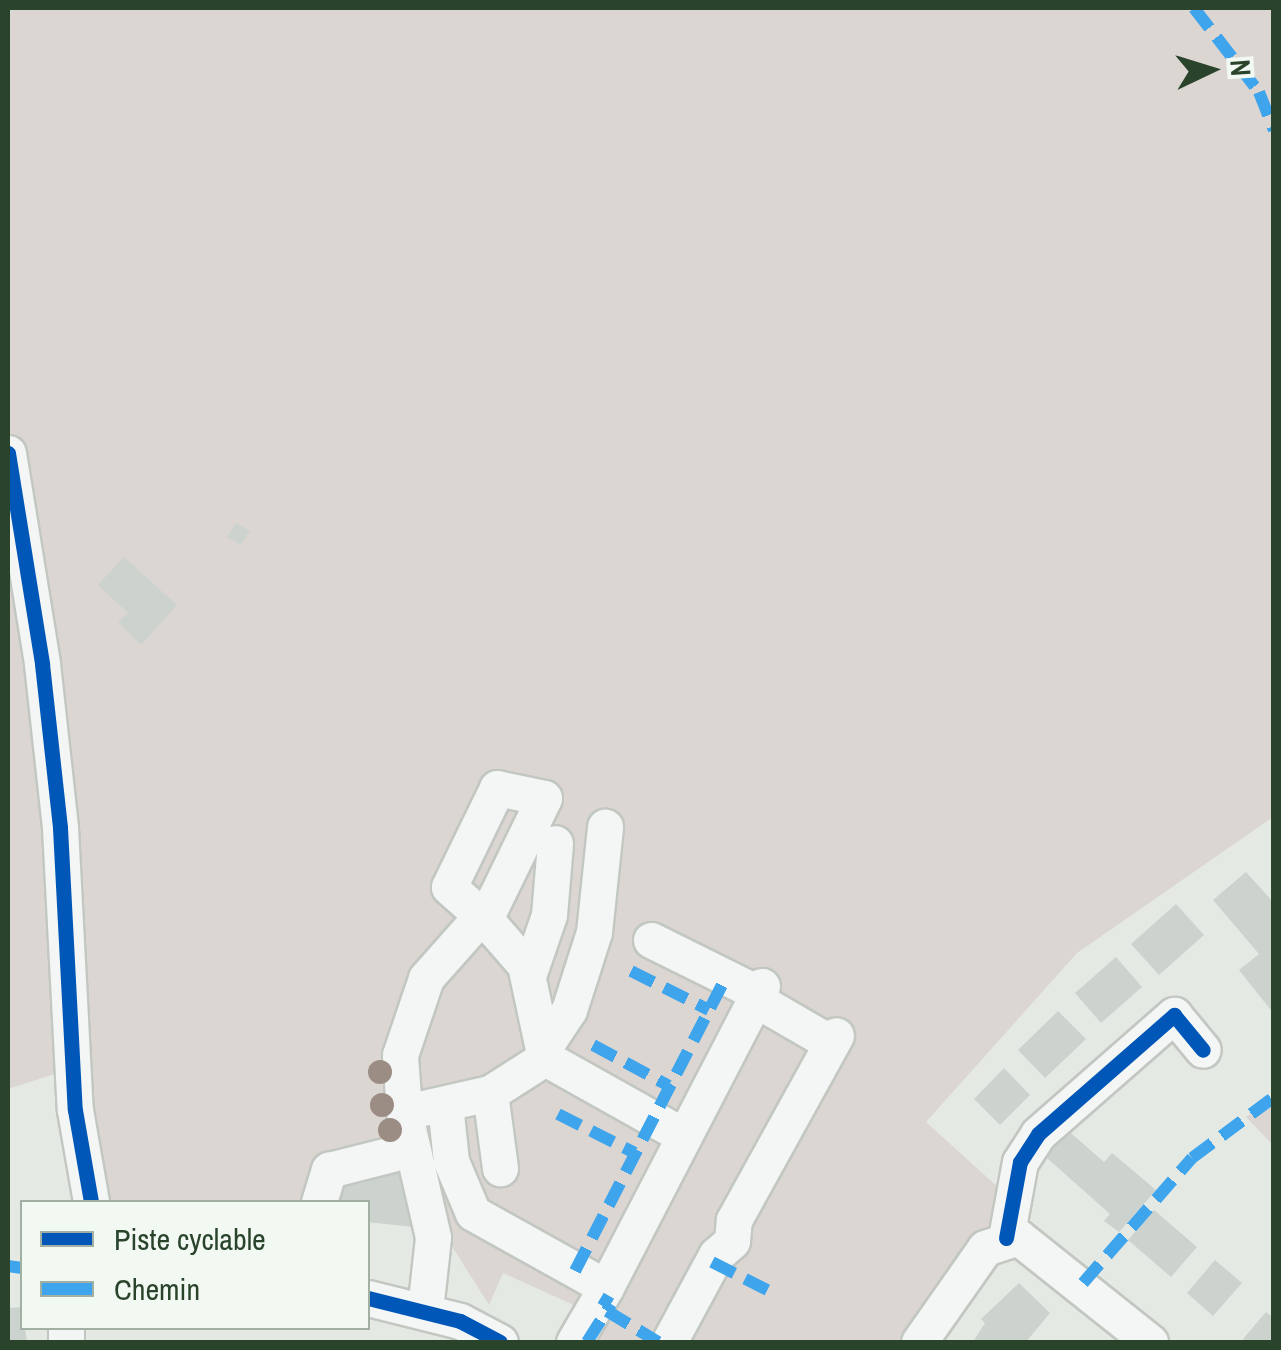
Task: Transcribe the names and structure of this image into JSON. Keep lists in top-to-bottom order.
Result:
{
  "legend": ["Piste cyclable", "Chemin"],
  "north": "right"
}
